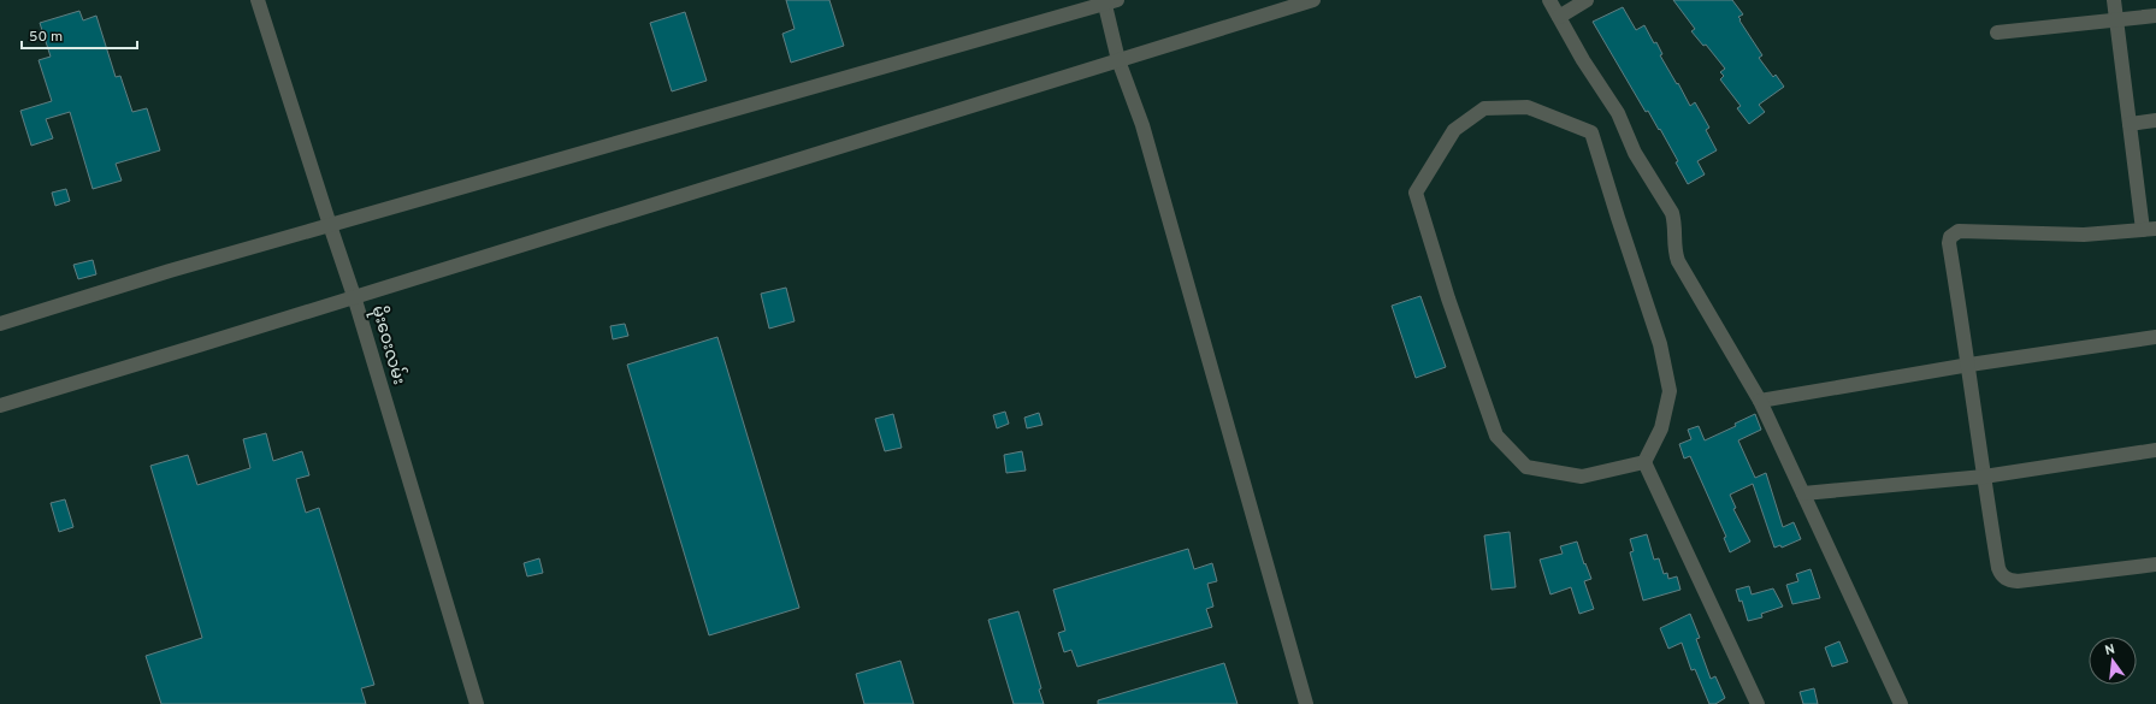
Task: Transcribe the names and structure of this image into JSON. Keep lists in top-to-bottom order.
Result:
{
  "streets": {
    "street": ["မိုးဝေးလမ်း"]
  },
  "scale_bar": "50 m",
  "north": "top"
}
